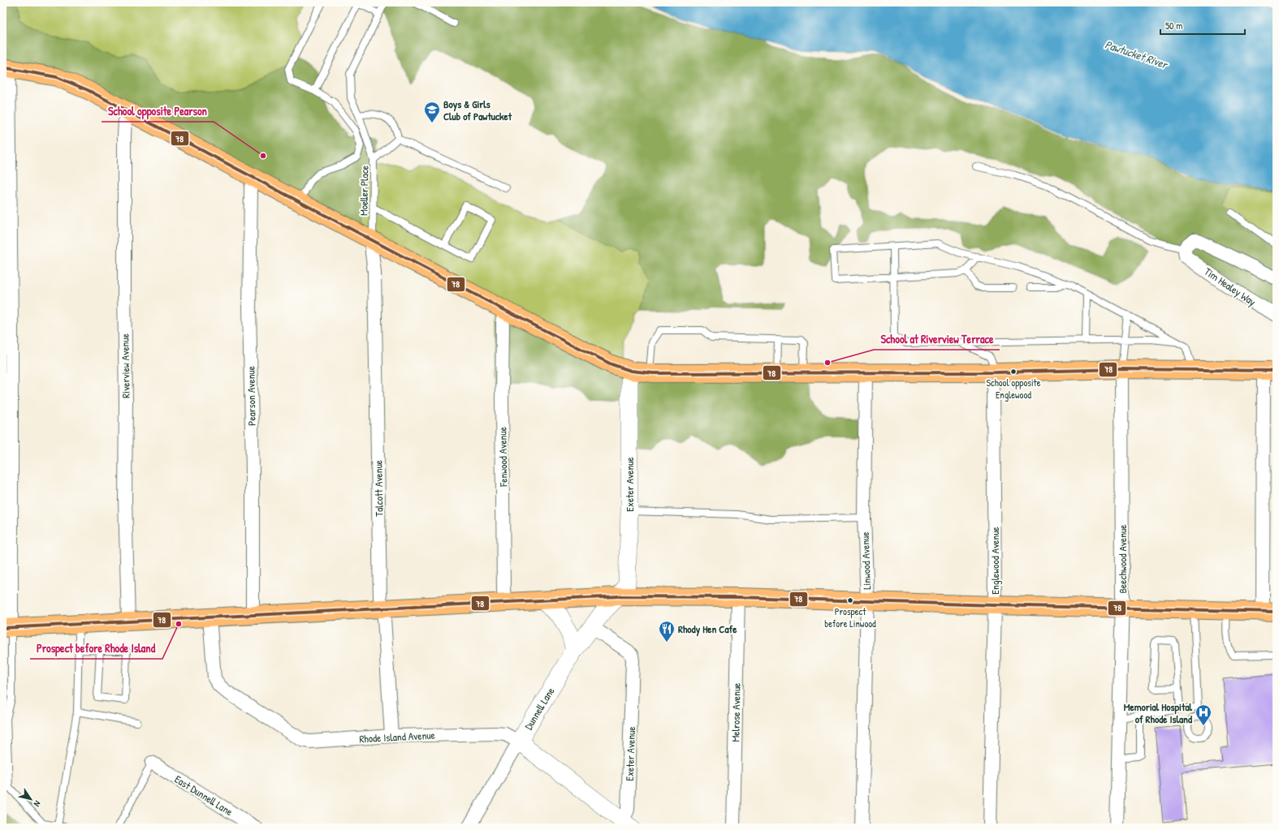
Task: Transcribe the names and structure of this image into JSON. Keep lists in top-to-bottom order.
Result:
{
  "streets": {
    "street": [
      "Tim Healey Way",
      "Riverview Avenue",
      "Pearson Avenue",
      "Fenwood Avenue",
      "Exeter Avenue",
      "Talcott Avenue",
      "Beechwood Avenue",
      "Linwood Avenue",
      "Englewood Avenue",
      "Dunnell Lane",
      "Melrose Avenue",
      "Rhode Island Avenue",
      "East Dunnell Lane"
    ],
    "lane": ["Moeller Place"]
  },
  "crossings": [
    ["Moeller Place", "Talcott Avenue"],
    ["Exeter Avenue", "Dunnell Lane"],
    ["Exeter Avenue", "Rhode Island Avenue"],
    ["Talcott Avenue", "Rhode Island Avenue"],
    ["Dunnell Lane", "Rhode Island Avenue"]
  ],
  "water": ["Pawtucket River"],
  "places": {
    "school or university": ["Boys & Girls Club of Pawtucket"],
    "other": [
      "School opposite Pearson",
      "School at Riverview Terrace",
      "School opposite Englewood",
      "Prospect before Linwood",
      "Prospect before Rhode Island"
    ],
    "restaurant": ["Rhody Hen Cafe"],
    "hospital": ["Memorial Hospital of Rhode Island"]
  },
  "lines": ["transit line 78"],
  "scale_bar": "50 m",
  "north": "bottom right"
}
